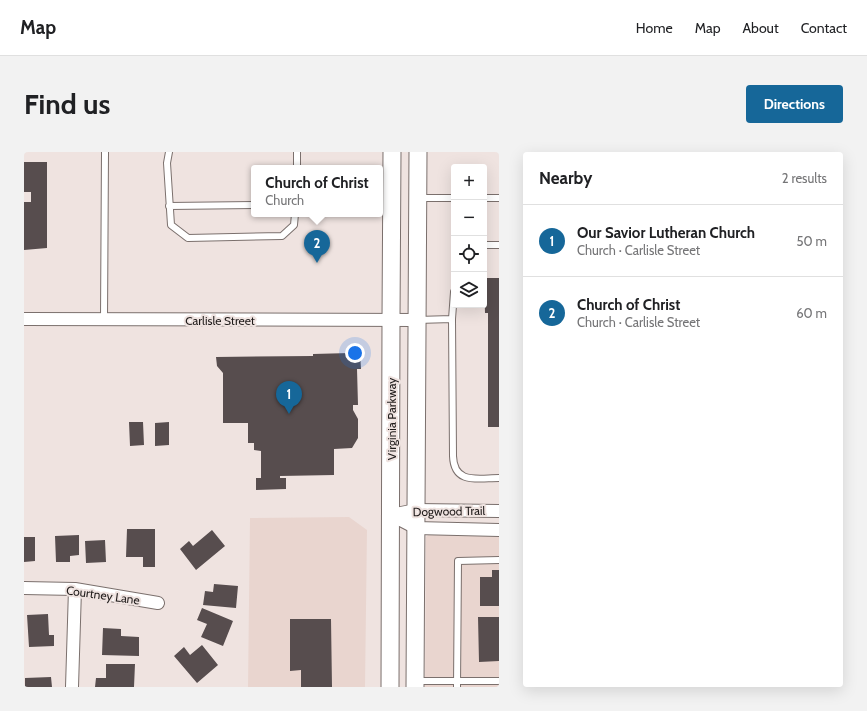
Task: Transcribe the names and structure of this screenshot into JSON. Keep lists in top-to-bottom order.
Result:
{
  "streets": {
    "main road": ["Virginia Parkway"],
    "street": ["Carlisle Street", "Dogwood Trail", "Courtney Lane"]
  },
  "crossings": [
    ["Carlisle Street", "Virginia Parkway"],
    ["Virginia Parkway", "Dogwood Trail"]
  ],
  "page": {
    "header": "Map",
    "nav": [
      "Home",
      "Map",
      "About",
      "Contact"
    ],
    "buttons": "Directions",
    "title": "Find us",
    "heading": ["Nearby", "2 results"],
    "map_buttons": ["+", "−"],
    "popup": ["Church of Christ", "Church"],
    "list": [
      {
        "mark": "1",
        "name": "Our Savior Lutheran Church",
        "note": "Church · Carlisle Street",
        "value": "50 m"
      },
      {
        "mark": "2",
        "name": "Church of Christ",
        "note": "Church · Carlisle Street",
        "value": "60 m"
      }
    ],
    "pins": ["2", "1"]
  }
}
